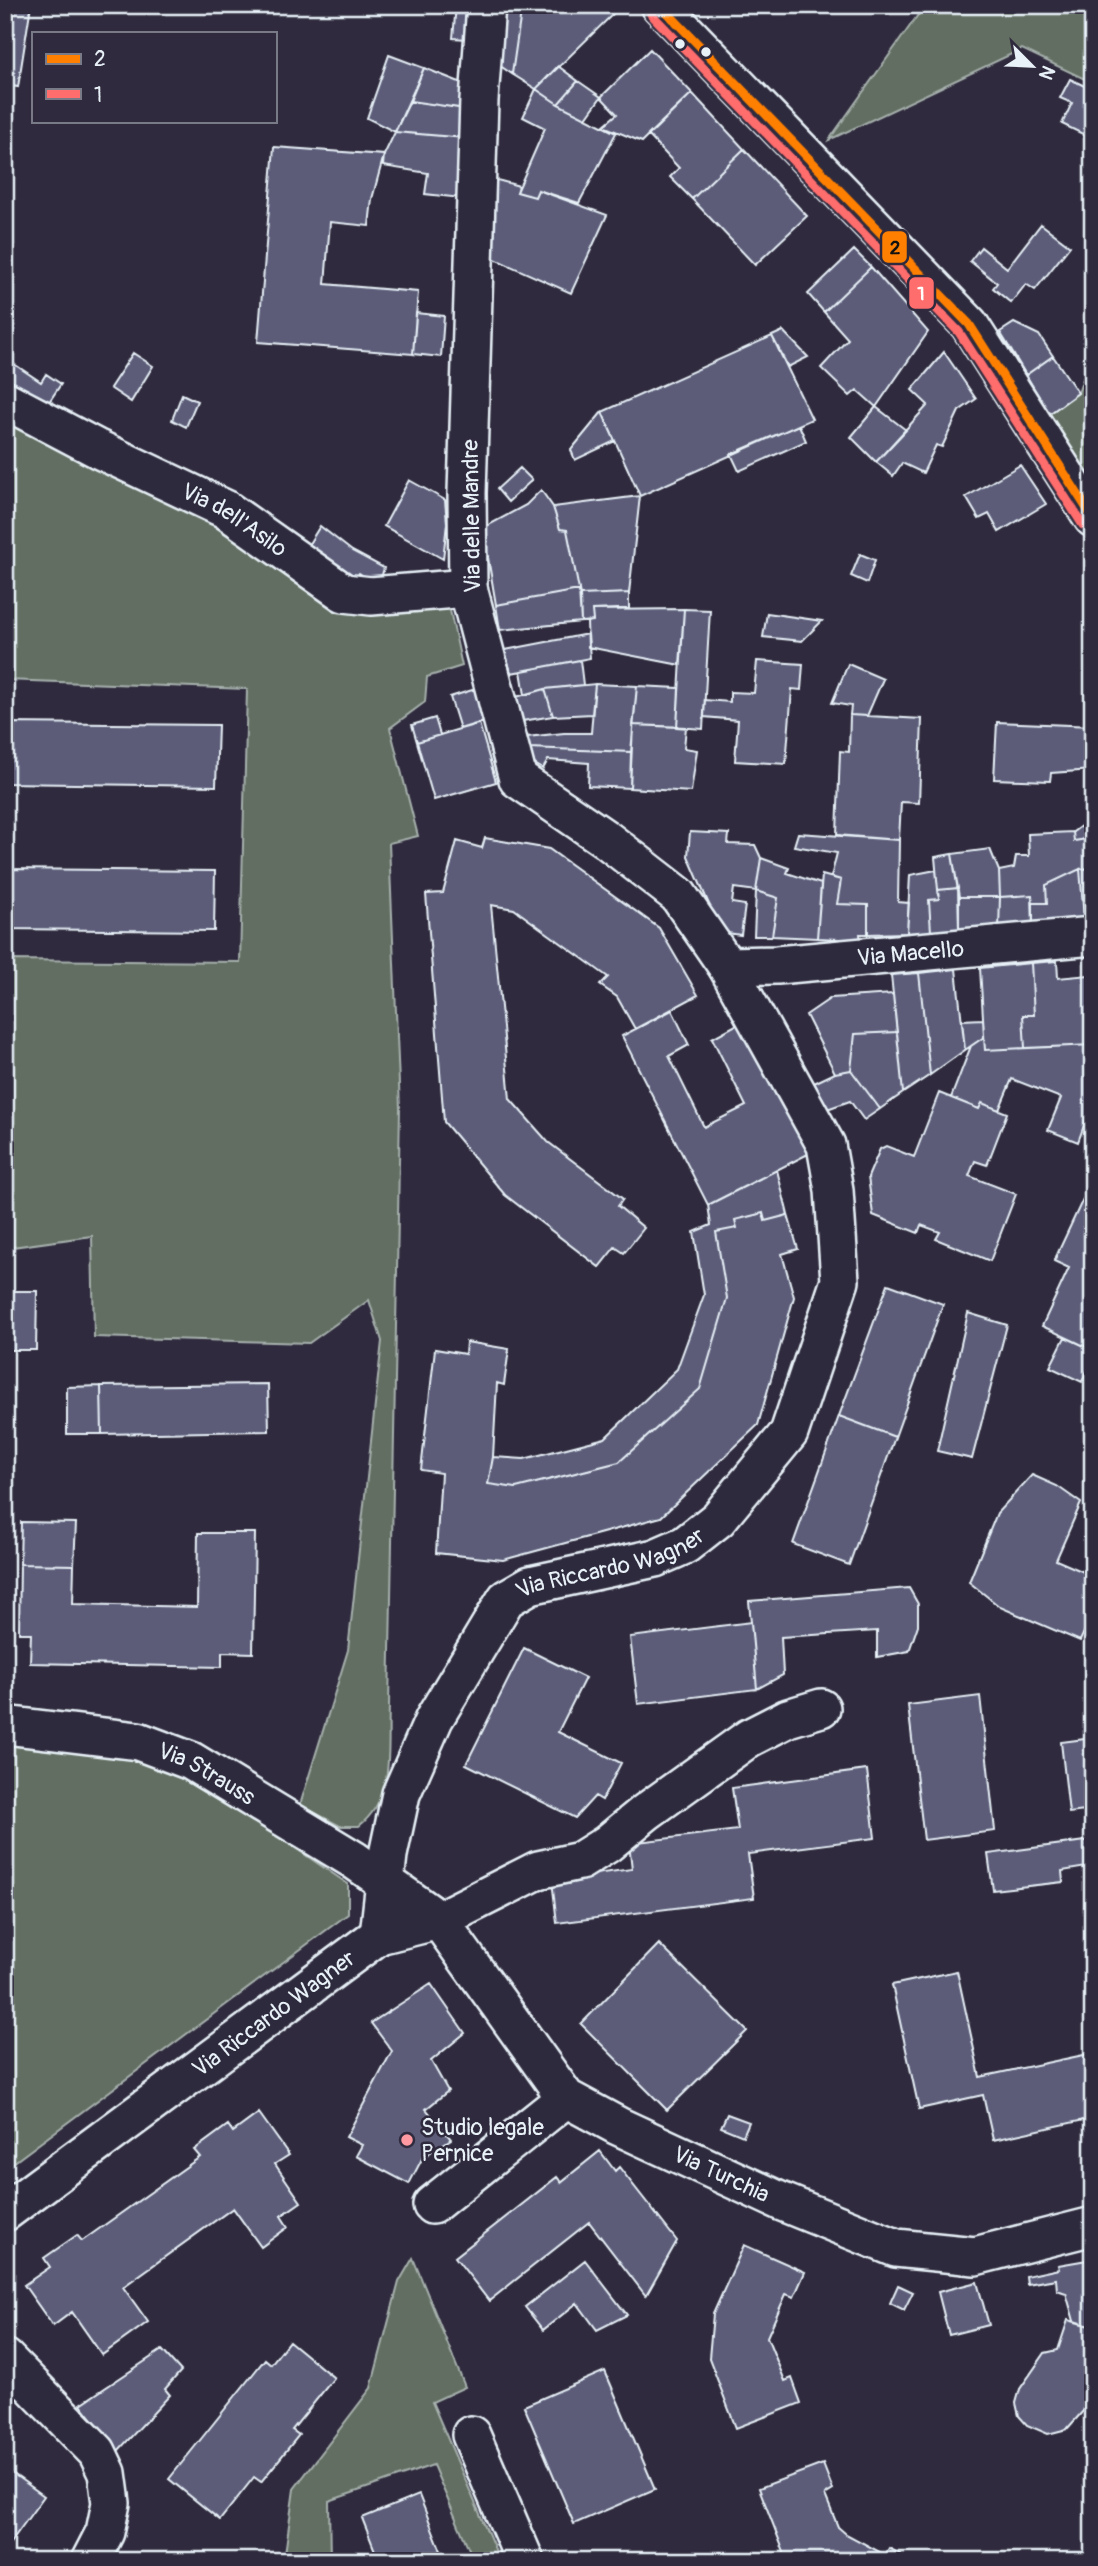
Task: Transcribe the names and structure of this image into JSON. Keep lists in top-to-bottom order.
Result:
{
  "streets": {
    "street": [
      "Via delle Mandre",
      "Via dell'Asilo",
      "Via Macello",
      "Via Riccardo Wagner",
      "Via Strauss",
      "Via Turchia"
    ]
  },
  "crossings": [
    ["Via delle Mandre", "Via dell'Asilo"],
    ["Via delle Mandre", "Via Macello"],
    ["Via delle Mandre", "Via Riccardo Wagner"],
    ["Via Macello", "Via Riccardo Wagner"],
    ["Via Riccardo Wagner", "Via Strauss"],
    ["Via Strauss", "Via Turchia"]
  ],
  "places": ["Studio legale Pernice"],
  "lines": ["transit line 2", "transit line 1"],
  "legend": ["2", "1"],
  "north": "bottom right"
}
